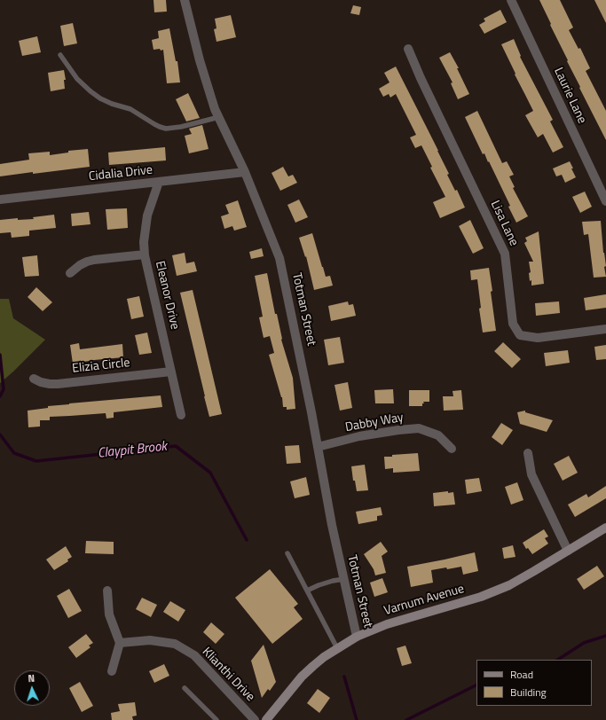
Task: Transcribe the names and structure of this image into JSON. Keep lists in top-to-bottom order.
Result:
{
  "streets": {
    "main road": ["Varnum Avenue"],
    "street": [
      "Laurie Lane",
      "Cidalia Drive",
      "Lisa Lane",
      "Eleanor Drive",
      "Totman Street",
      "Elizia Circle",
      "Dabby Way",
      "Klianthi Drive"
    ]
  },
  "crossings": [
    ["Cidalia Drive", "Eleanor Drive"],
    ["Cidalia Drive", "Totman Street"],
    ["Eleanor Drive", "Elizia Circle"],
    ["Totman Street", "Dabby Way"],
    ["Totman Street", "Varnum Avenue"]
  ],
  "water": ["Claypit Brook"],
  "legend": ["Road", "Building"],
  "north": "top"
}
